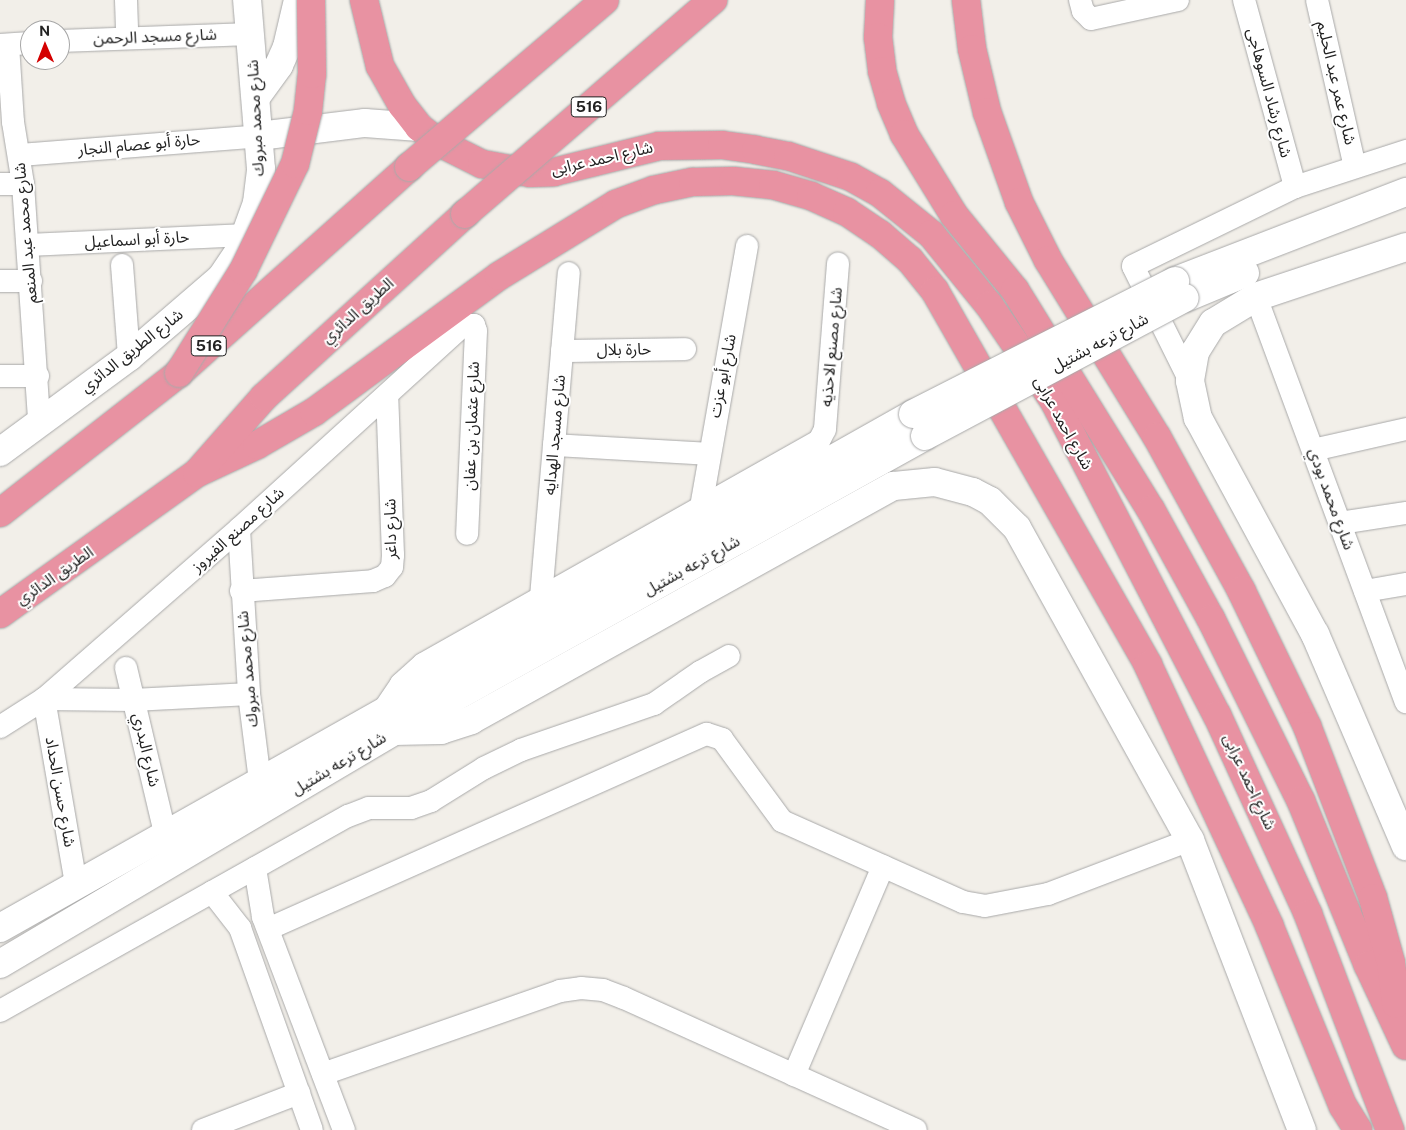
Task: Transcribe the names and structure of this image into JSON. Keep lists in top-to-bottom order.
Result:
{
  "streets": {
    "highway": ["516", "شارع احمد عرابى", "الطريق الدائري"],
    "street": [
      "شارع مسجد الرحمن",
      "شارع عمر عبد الحليم",
      "شارع رشاد السوهاجى",
      "شارع محمد مبروك",
      "حارة أبو عصام النجار",
      "شارع محمد عبد المنعم",
      "حارة أبو اسماعيل",
      "شارع ترعه بشتيل",
      "شارع مصنع الاحذيه",
      "حارة بلال",
      "شارع الطريق الدائري",
      "شارع أبو عزت",
      "شارع عثمان بن عفان",
      "شارع مسجد الهدايه",
      "شارع محمد بودي",
      "شارع داغر",
      "شارع مصنع الفيروز",
      "شارع البدري",
      "شارع حسن الحداد"
    ]
  },
  "crossings": [
    ["شارع مسجد الرحمن", "شارع محمد مبروك"],
    ["شارع محمد مبروك", "حارة أبو عصام النجار"],
    ["شارع محمد مبروك", "حارة أبو اسماعيل"],
    ["شارع محمد مبروك", "شارع ترعه بشتيل"],
    ["شارع محمد مبروك", "شارع الطريق الدائري"],
    ["شارع محمد مبروك", "شارع داغر"],
    ["شارع محمد مبروك", "شارع مصنع الفيروز"],
    ["حارة أبو عصام النجار", "شارع محمد عبد المنعم"],
    ["شارع محمد عبد المنعم", "حارة أبو اسماعيل"],
    ["شارع محمد عبد المنعم", "شارع الطريق الدائري"],
    ["حارة أبو اسماعيل", "شارع الطريق الدائري"],
    ["شارع ترعه بشتيل", "شارع مصنع الاحذيه"],
    ["شارع ترعه بشتيل", "شارع أبو عزت"],
    ["شارع ترعه بشتيل", "شارع مسجد الهدايه"],
    ["شارع ترعه بشتيل", "شارع البدري"],
    ["شارع ترعه بشتيل", "شارع حسن الحداد"],
    ["حارة بلال", "شارع مسجد الهدايه"],
    ["شارع عثمان بن عفان", "شارع مصنع الفيروز"],
    ["شارع داغر", "شارع مصنع الفيروز"],
    ["شارع مصنع الفيروز", "شارع حسن الحداد"]
  ],
  "north": "top"
}
